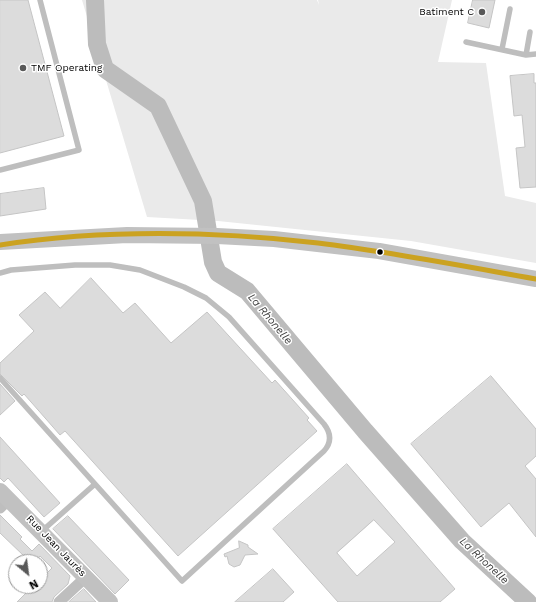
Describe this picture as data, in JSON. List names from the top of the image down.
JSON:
{
  "streets": {
    "street": ["Rue Jean Jaurès"]
  },
  "water": ["La Rhonelle"],
  "places": ["Batiment C", "TMF Operating"],
  "north": "bottom right"
}
